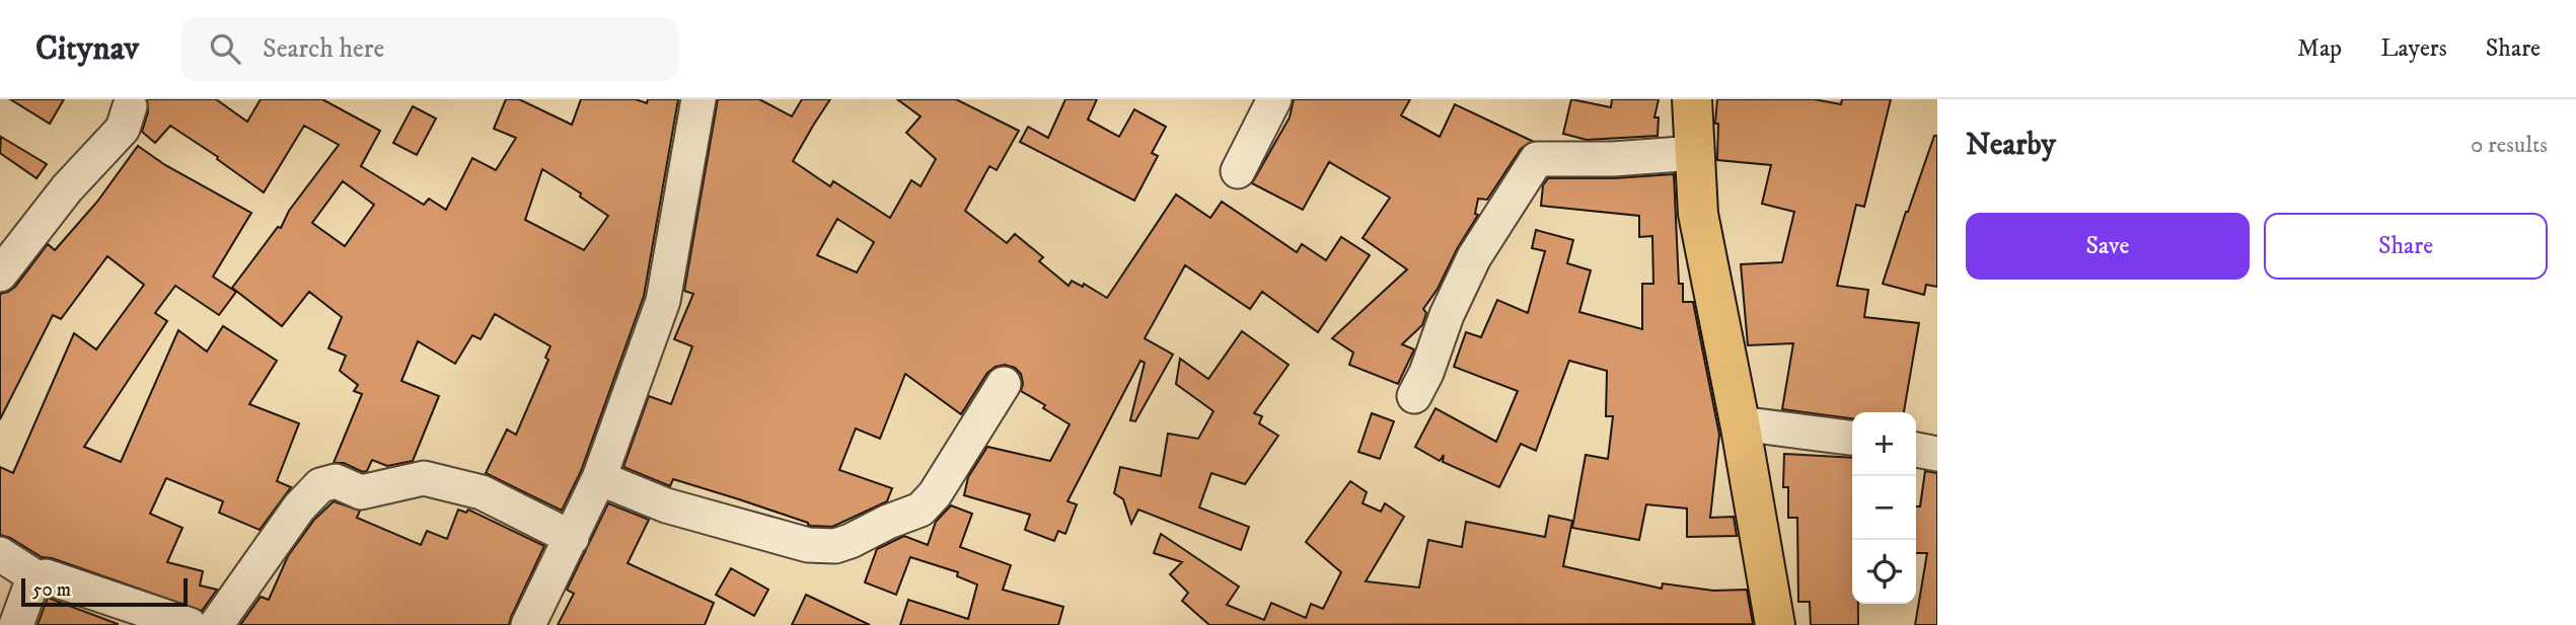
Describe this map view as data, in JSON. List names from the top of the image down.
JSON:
{
  "scale_bar": "50 m",
  "page": {
    "header": "Citynav",
    "search": "Search here",
    "nav": ["Map", "Layers", "Share"],
    "heading": ["Nearby", "0 results"],
    "buttons": ["Save", "Share"],
    "map_buttons": ["+", "−"],
    "scale": "50 m"
  }
}
